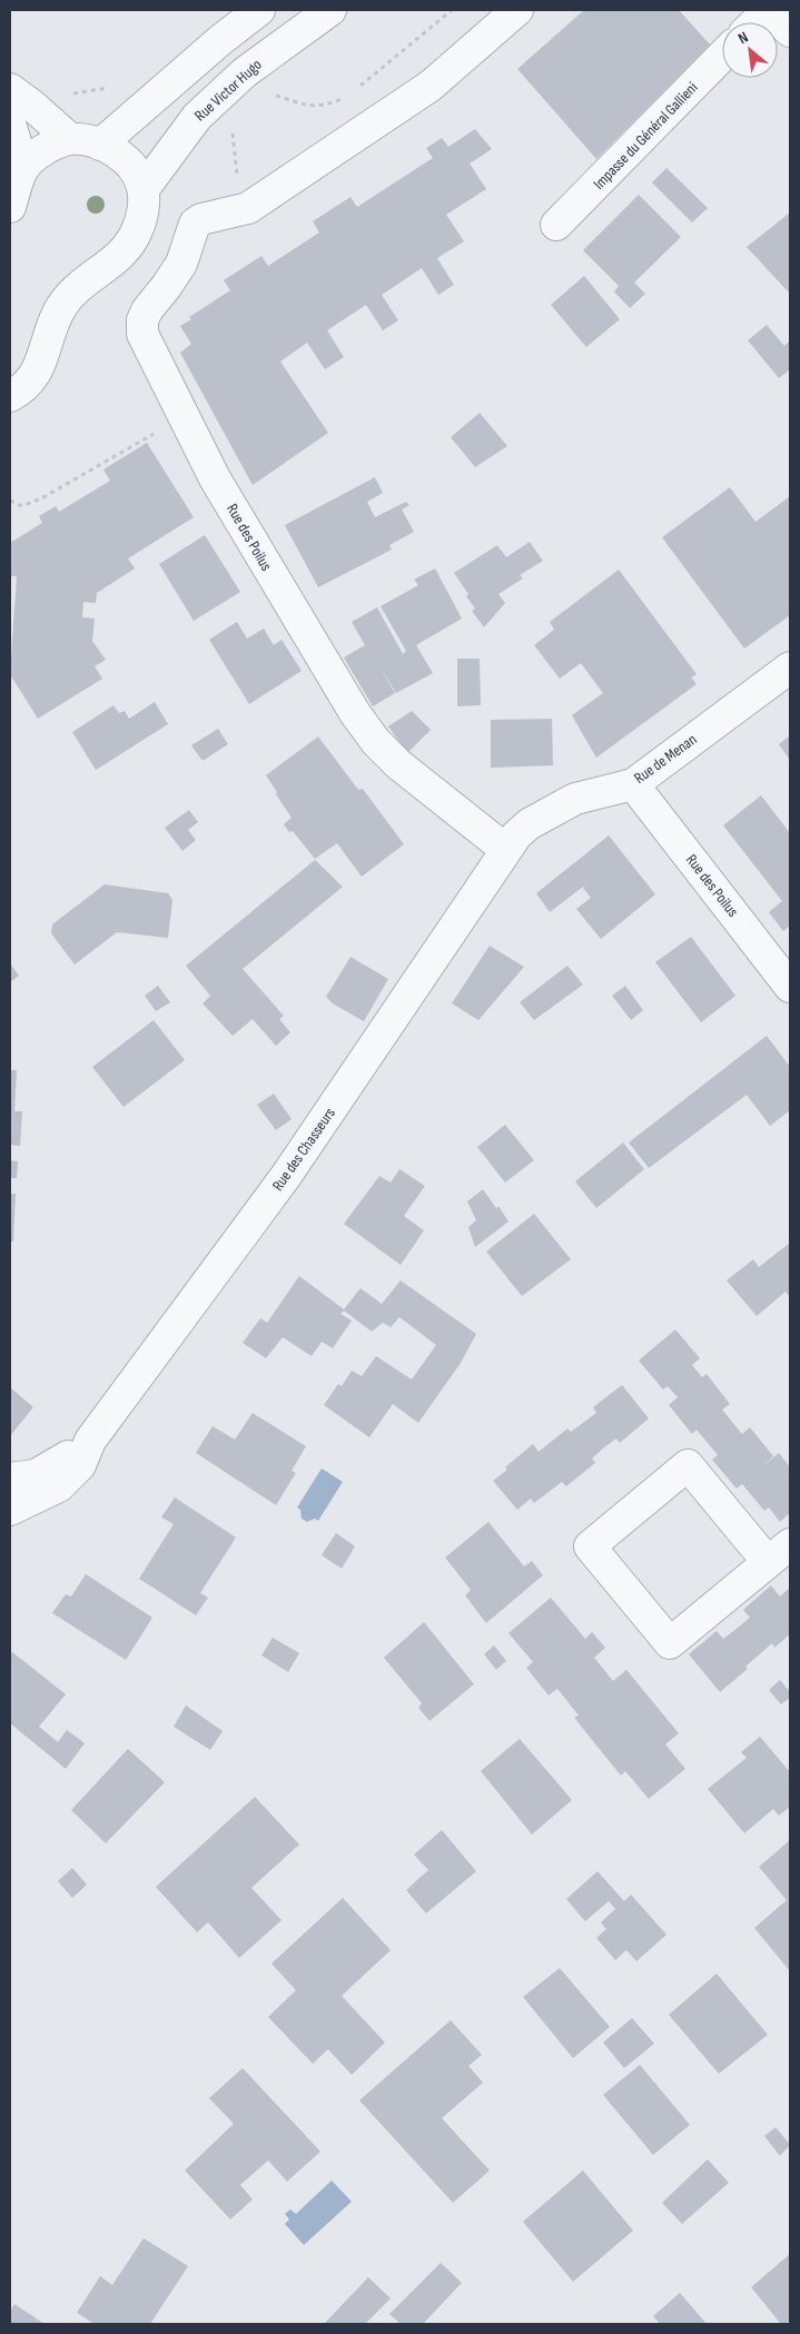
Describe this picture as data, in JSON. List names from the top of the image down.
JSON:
{
  "streets": {
    "street": [
      "Rue Victor Hugo",
      "Impasse du Général Gallieni",
      "Rue des Poilus",
      "Rue de Menan",
      "Rue des Chasseurs"
    ]
  },
  "crossings": [
    ["Rue des Poilus", "Rue de Menan"],
    ["Rue des Poilus", "Rue des Chasseurs"],
    ["Rue de Menan", "Rue des Chasseurs"]
  ],
  "north": "top left"
}
